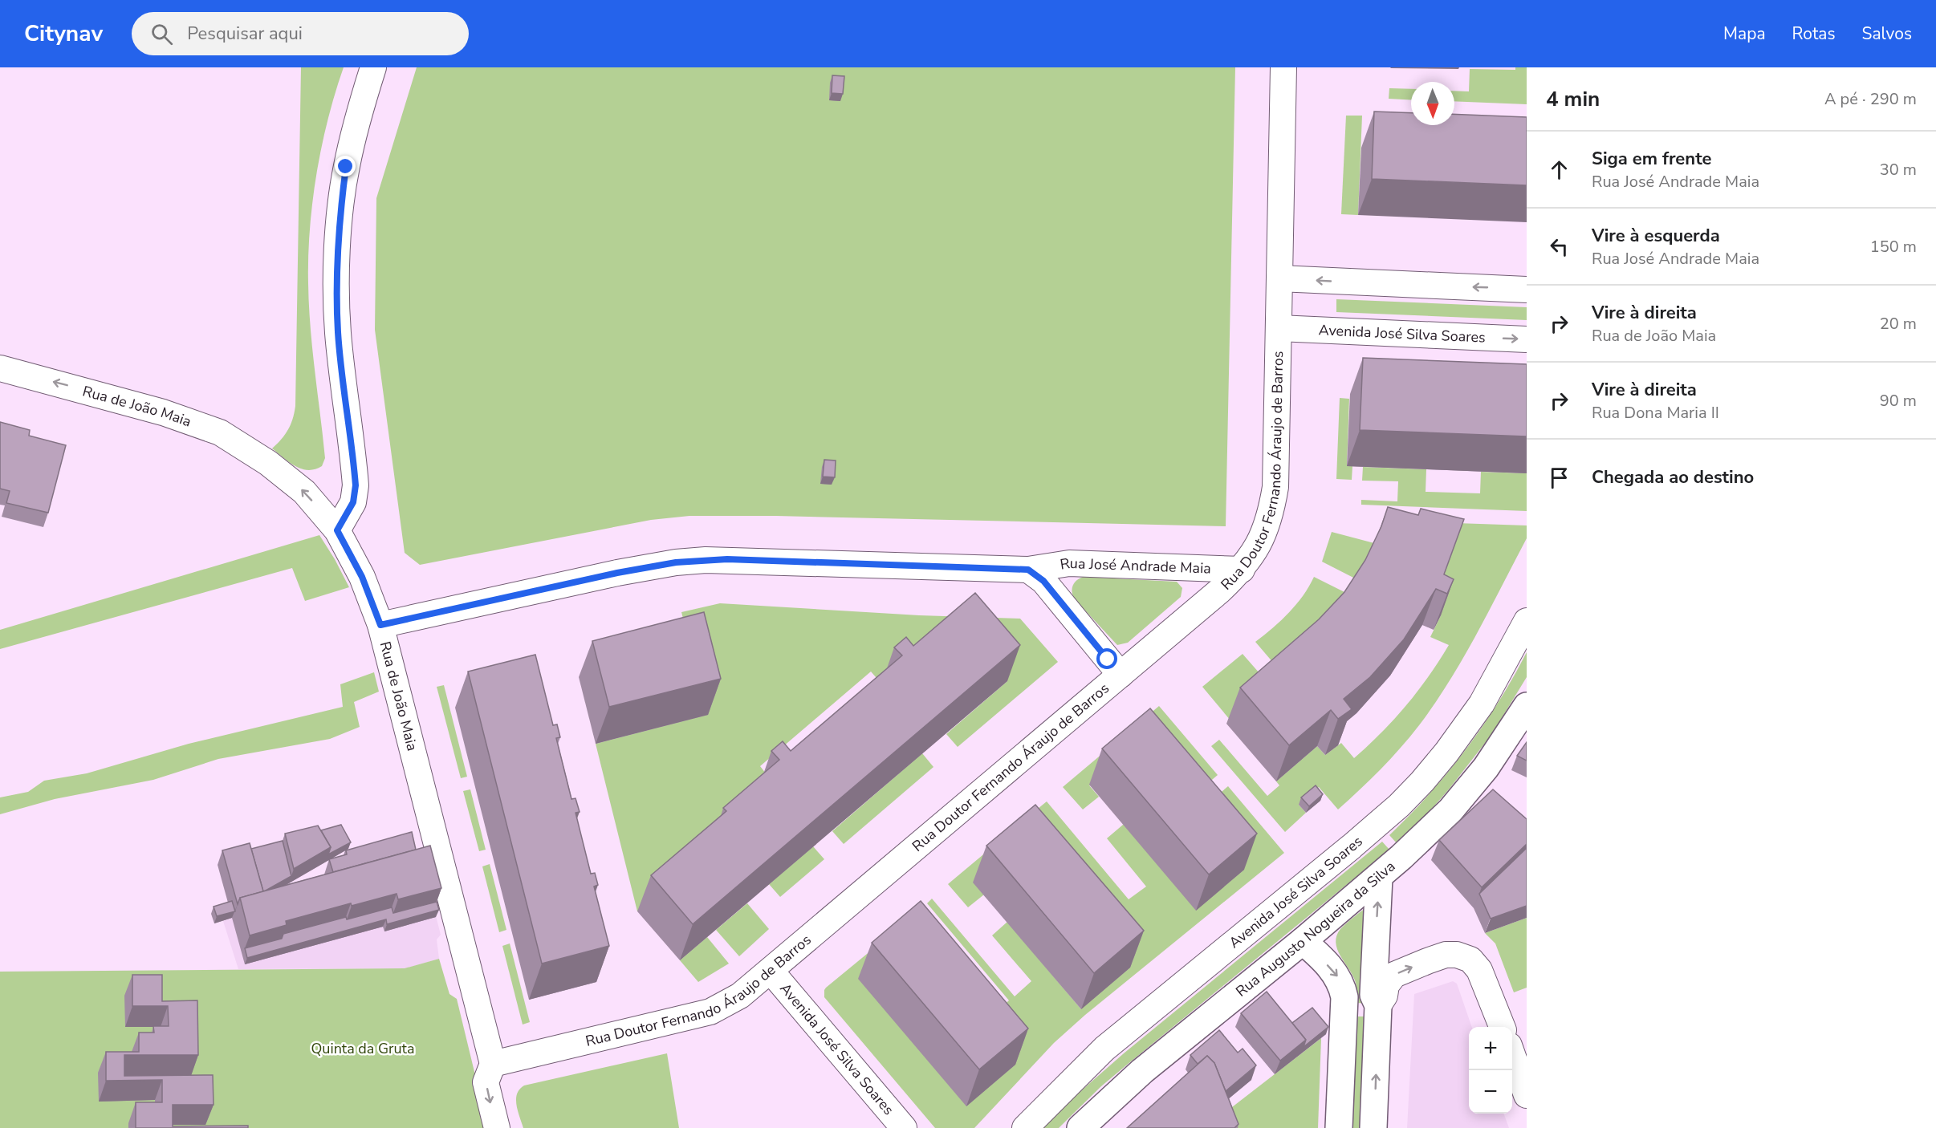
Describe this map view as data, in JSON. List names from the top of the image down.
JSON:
{
  "streets": {
    "main road": ["Rua Augusto Nogueira da Silva"],
    "street": [
      "Avenida José Silva Soares",
      "Rua de João Maia",
      "Rua Doutor Fernando Áraujo de Barros",
      "Rua José Andrade Maia"
    ]
  },
  "crossings": [
    ["Avenida José Silva Soares", "Rua Doutor Fernando Áraujo de Barros"],
    ["Rua de João Maia", "Rua Doutor Fernando Áraujo de Barros"],
    ["Rua de João Maia", "Rua José Andrade Maia"],
    ["Rua Doutor Fernando Áraujo de Barros", "Rua José Andrade Maia"]
  ],
  "parks": ["Quinta da Gruta"],
  "north": "bottom",
  "page": {
    "header": "Citynav",
    "search": "Pesquisar aqui",
    "nav": ["Mapa", "Rotas", "Salvos"],
    "heading": ["4 min", "A pé · 290 m"],
    "list": [
      ["Siga em frente", "Rua José Andrade Maia", "30 m"],
      ["Vire à esquerda", "Rua José Andrade Maia", "150 m"],
      ["Vire à direita", "Rua de João Maia", "20 m"],
      ["Vire à direita", "Rua Dona Maria II", "90 m"],
      "Chegada ao destino"
    ],
    "map_buttons": ["+", "−"]
  }
}
